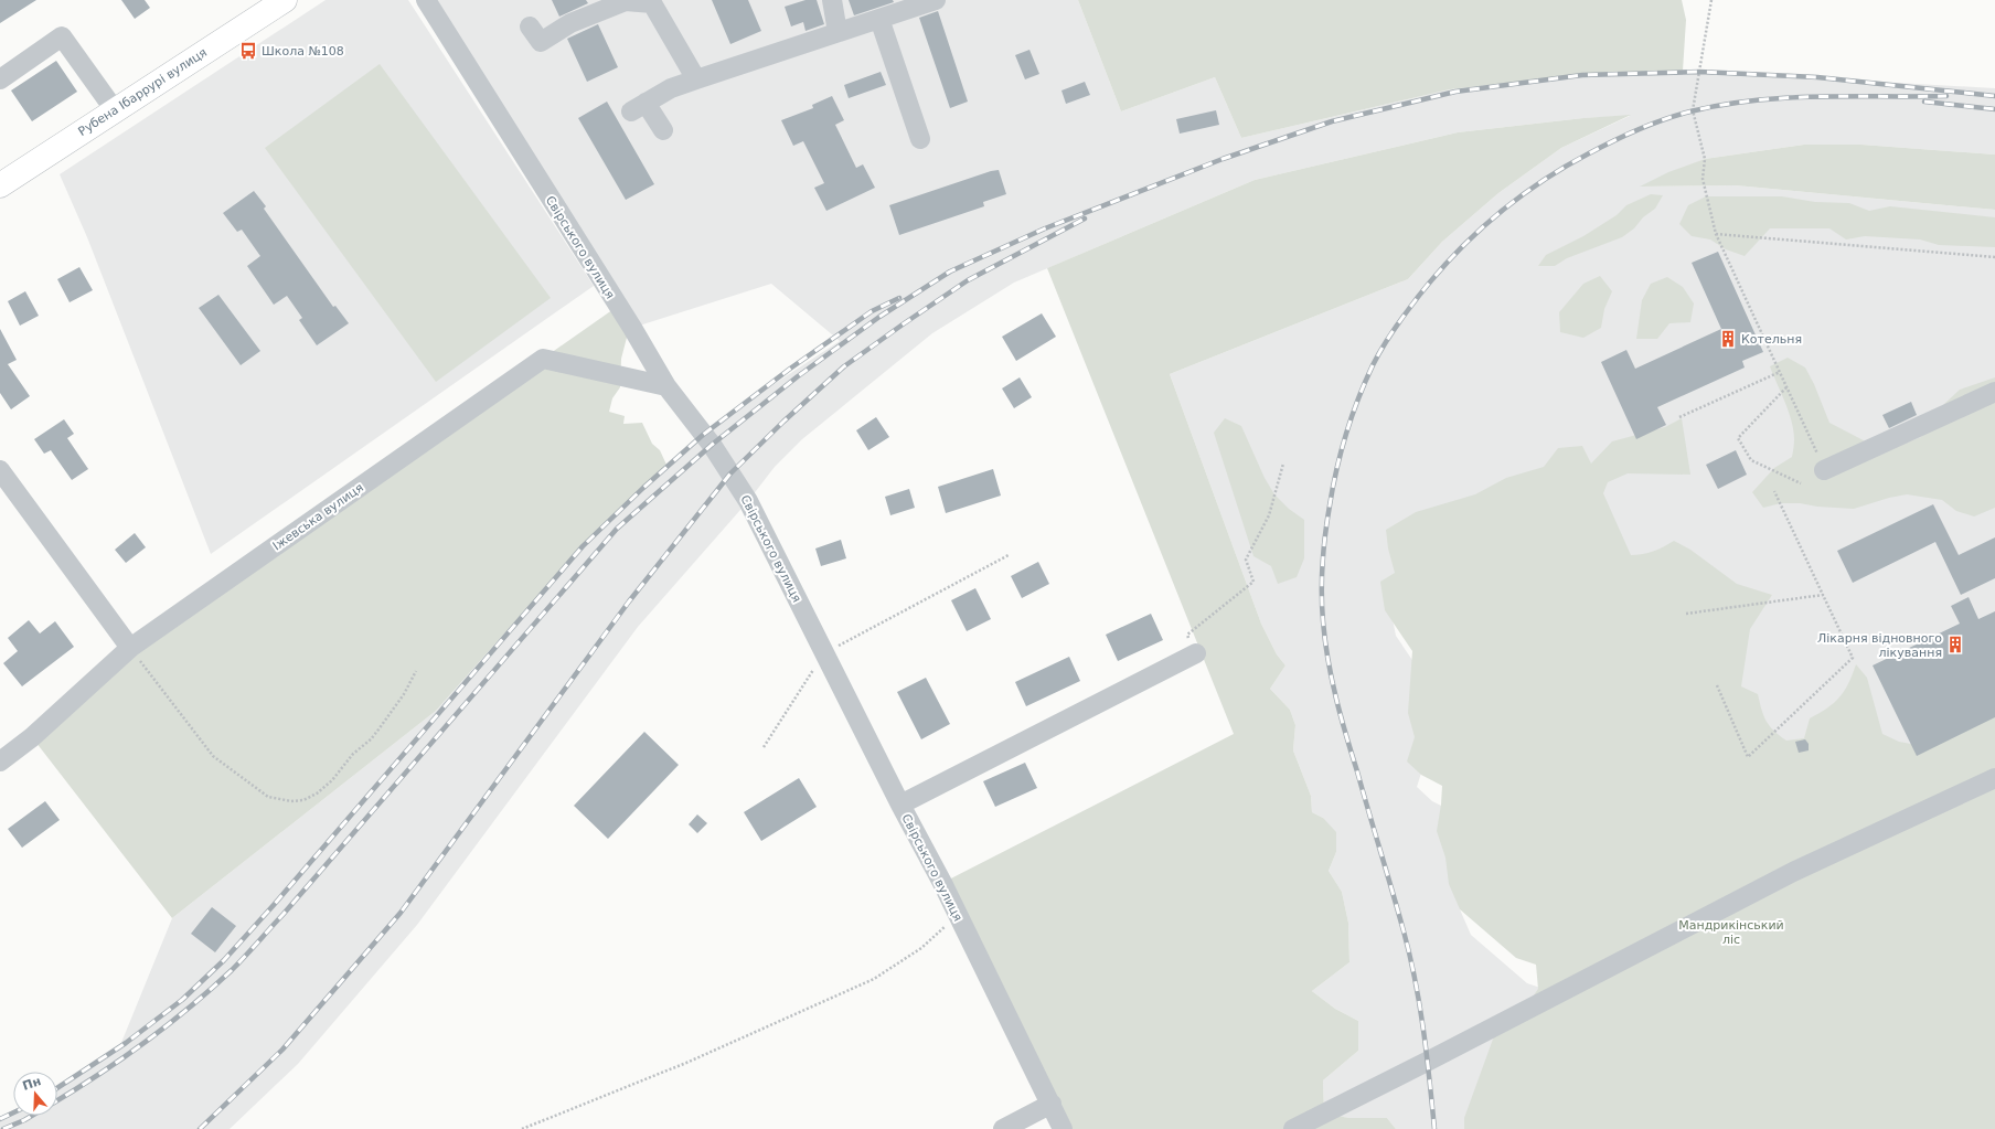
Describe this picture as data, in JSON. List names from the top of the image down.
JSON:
{
  "streets": {
    "main road": ["Рубена Ібаррурі вулиця"],
    "street": ["Свірського вулиця", "Іжевська вулиця"]
  },
  "crossings": [
    ["Свірського вулиця", "Іжевська вулиця"]
  ],
  "parks": ["Мандрикінський ліс"],
  "places": {
    "bus stop": ["Школа №108"],
    "building": ["Котельня", "Лікарня відновного лікування"]
  },
  "north": "top"
}
